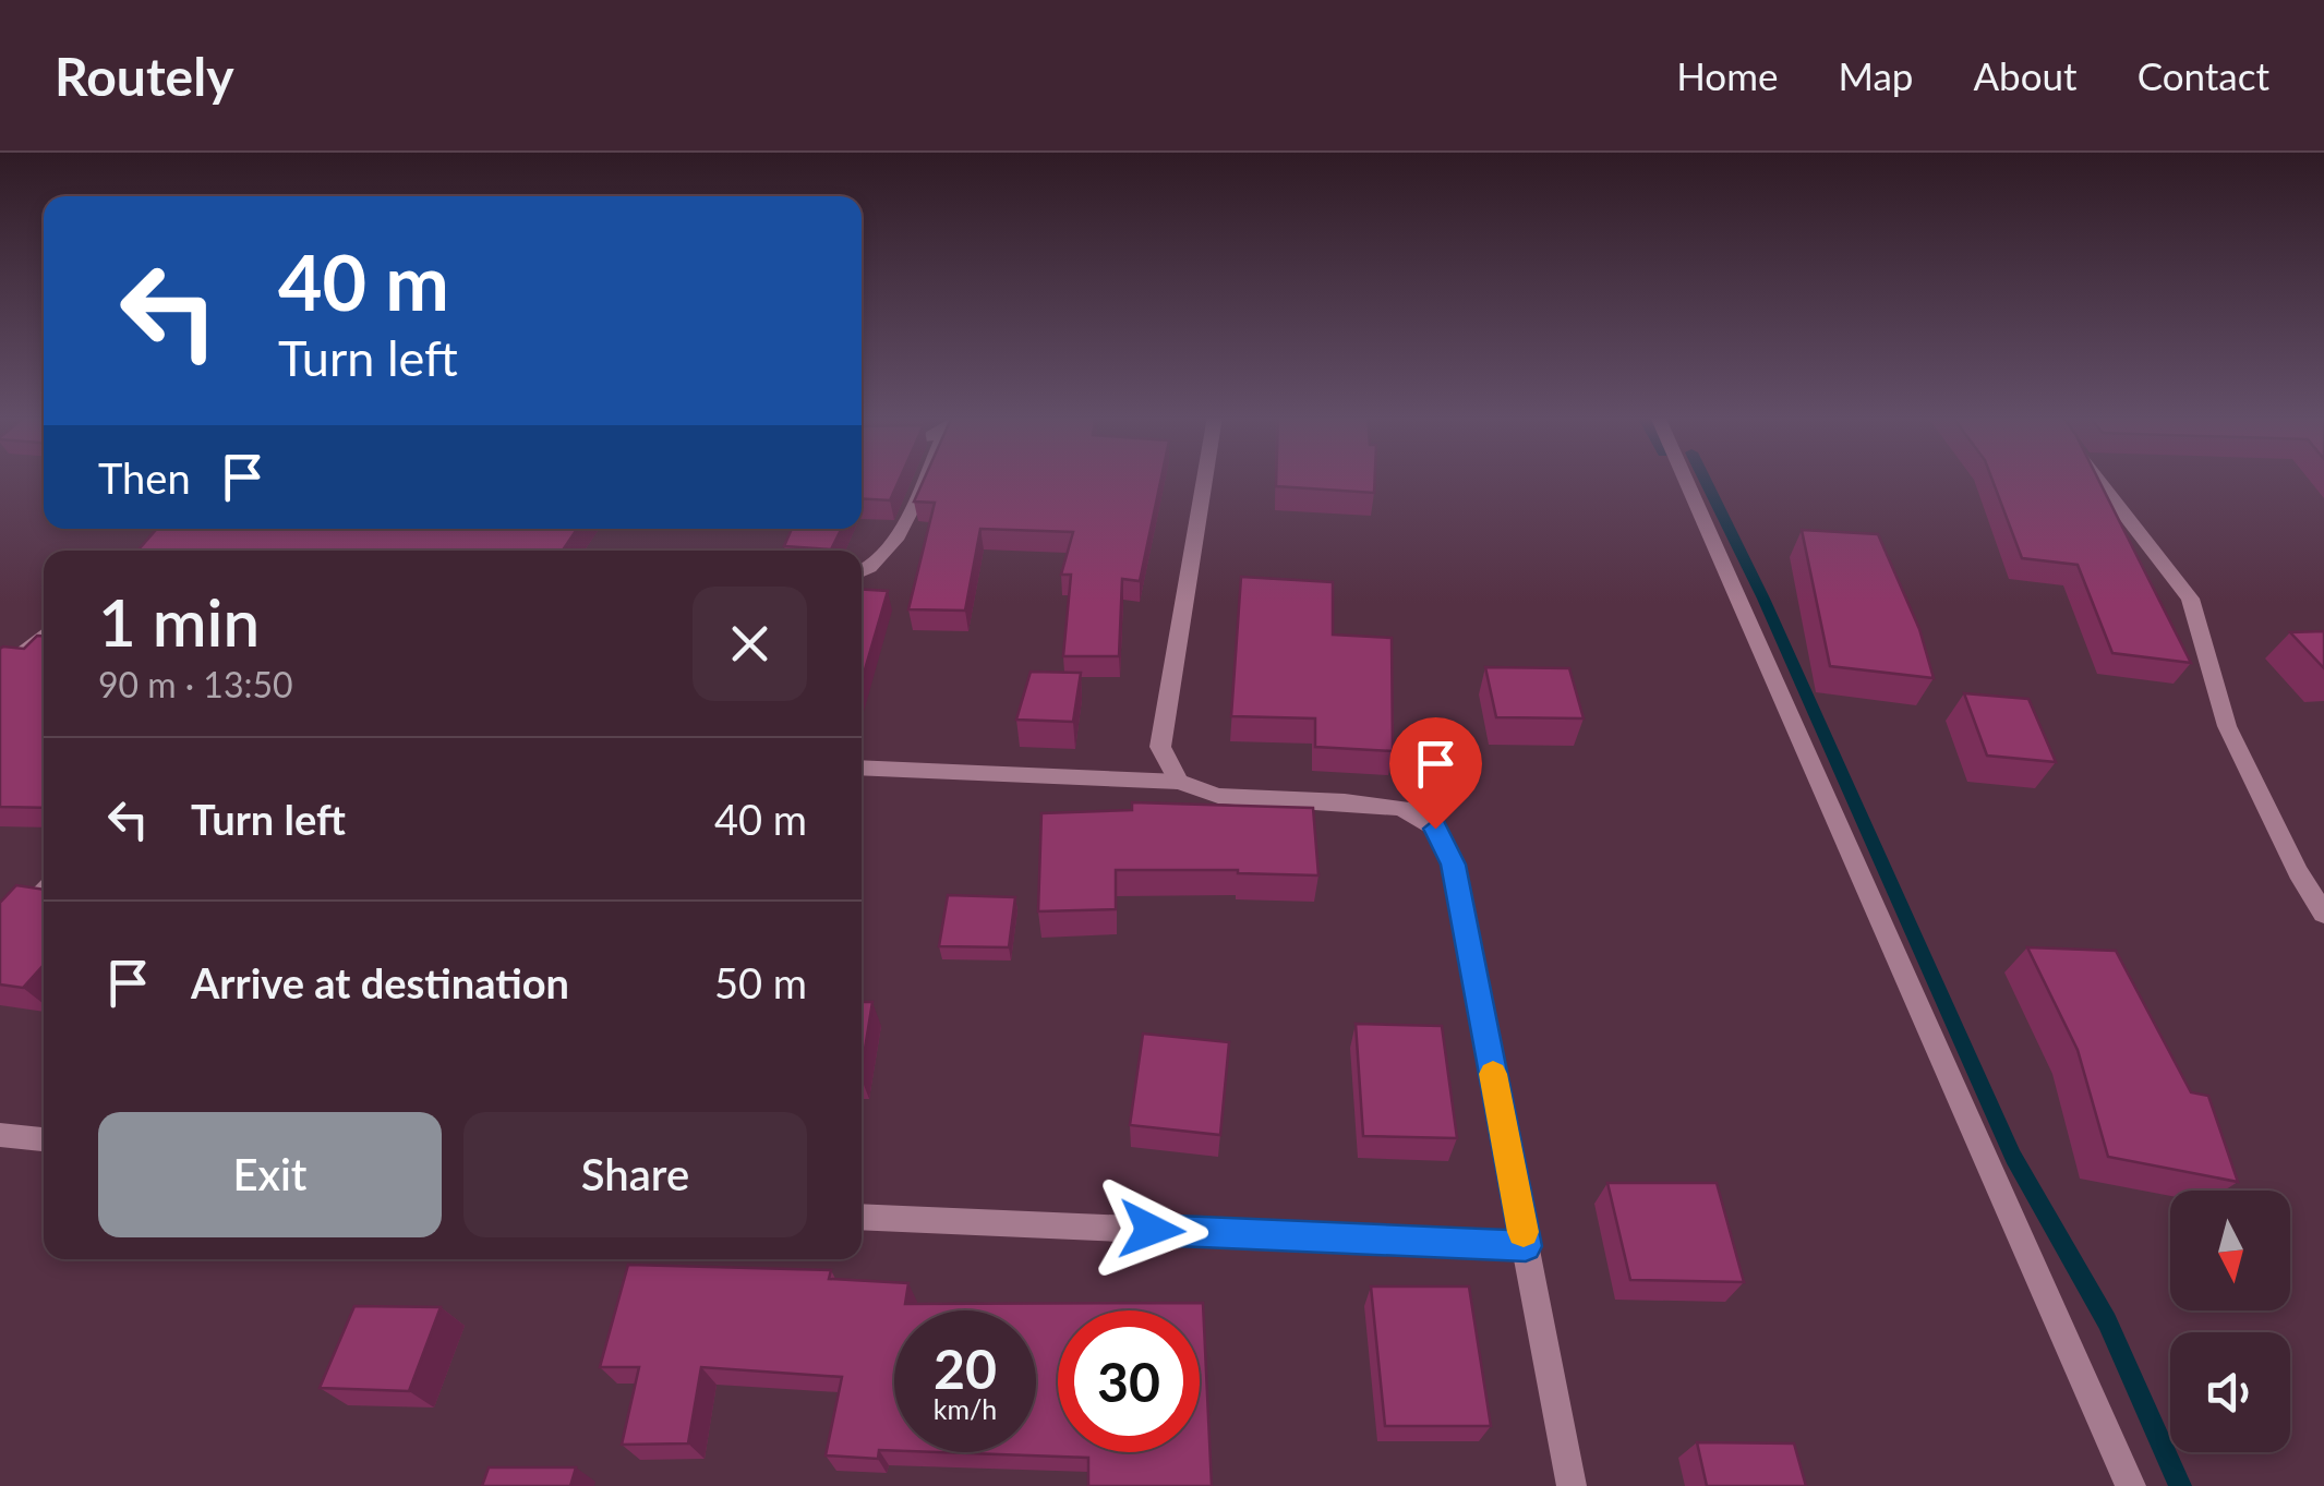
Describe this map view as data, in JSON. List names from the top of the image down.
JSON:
{
  "north": "bottom",
  "page": {
    "header": "Routely",
    "nav": [
      "Home",
      "Map",
      "About",
      "Contact"
    ],
    "turn": ["40 m", "Turn left"],
    "then": "Then",
    "heading": ["1 min", "90 m · 13:50"],
    "list": [
      {
        "name": "Turn left",
        "value": "40 m"
      },
      {
        "name": "Arrive at destination",
        "value": "50 m"
      }
    ],
    "buttons": ["Exit", "Share"],
    "speed": "20 km/h",
    "limit": "30"
  }
}
